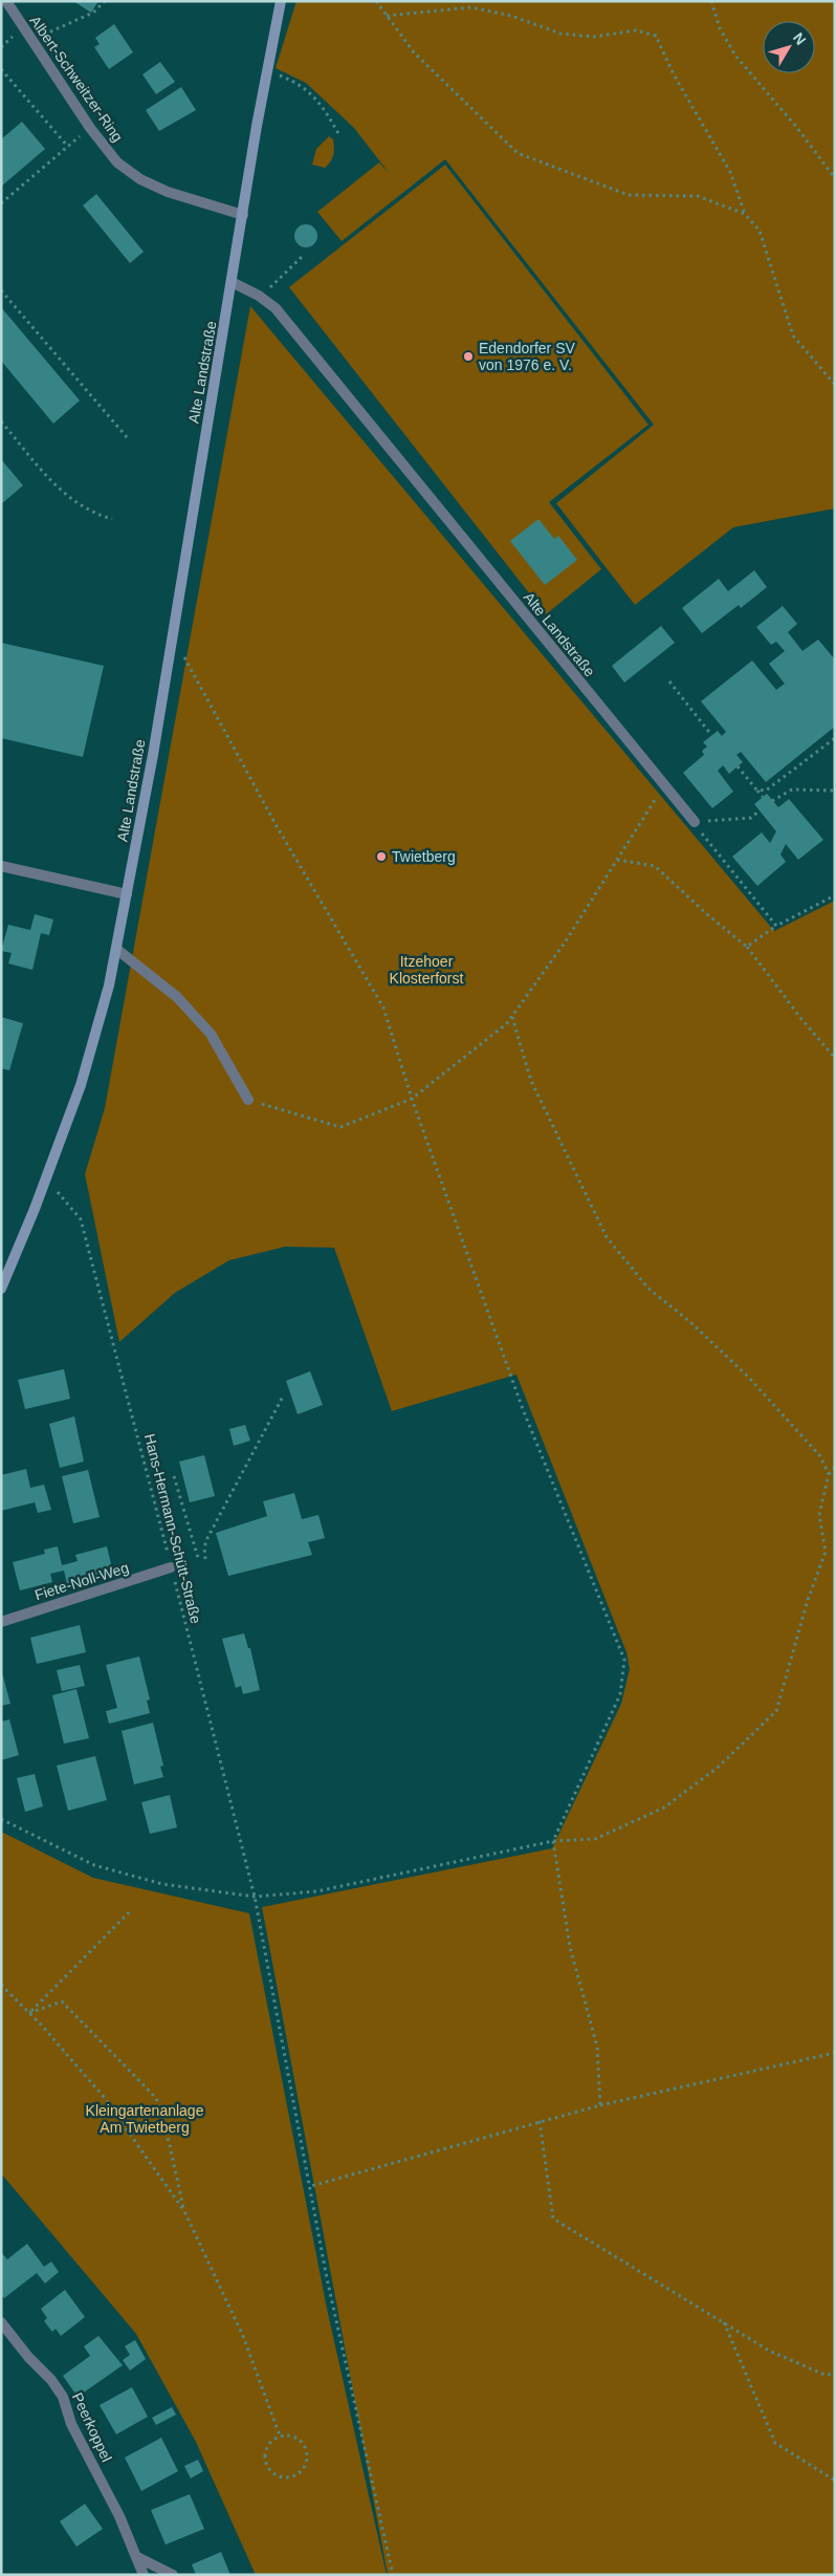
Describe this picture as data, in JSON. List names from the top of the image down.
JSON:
{
  "streets": {
    "street": [
      "Albert-Schweitzer-Ring",
      "Alte Landstraße",
      "Fiete-Noll-Weg",
      "Peerkoppel"
    ],
    "path": ["Hans-Hermann-Schütt-Straße"]
  },
  "crossings": [
    ["Albert-Schweitzer-Ring", "Alte Landstraße"],
    ["Alte Landstraße", "Hans-Hermann-Schütt-Straße"],
    ["Hans-Hermann-Schütt-Straße", "Fiete-Noll-Weg"]
  ],
  "parks": ["Itzehoer Klosterforst", "Kleingartenanlage Am Twietberg"],
  "places": ["Edendorfer SV von 1976 e. V.", "Twietberg"],
  "north": "top right"
}
